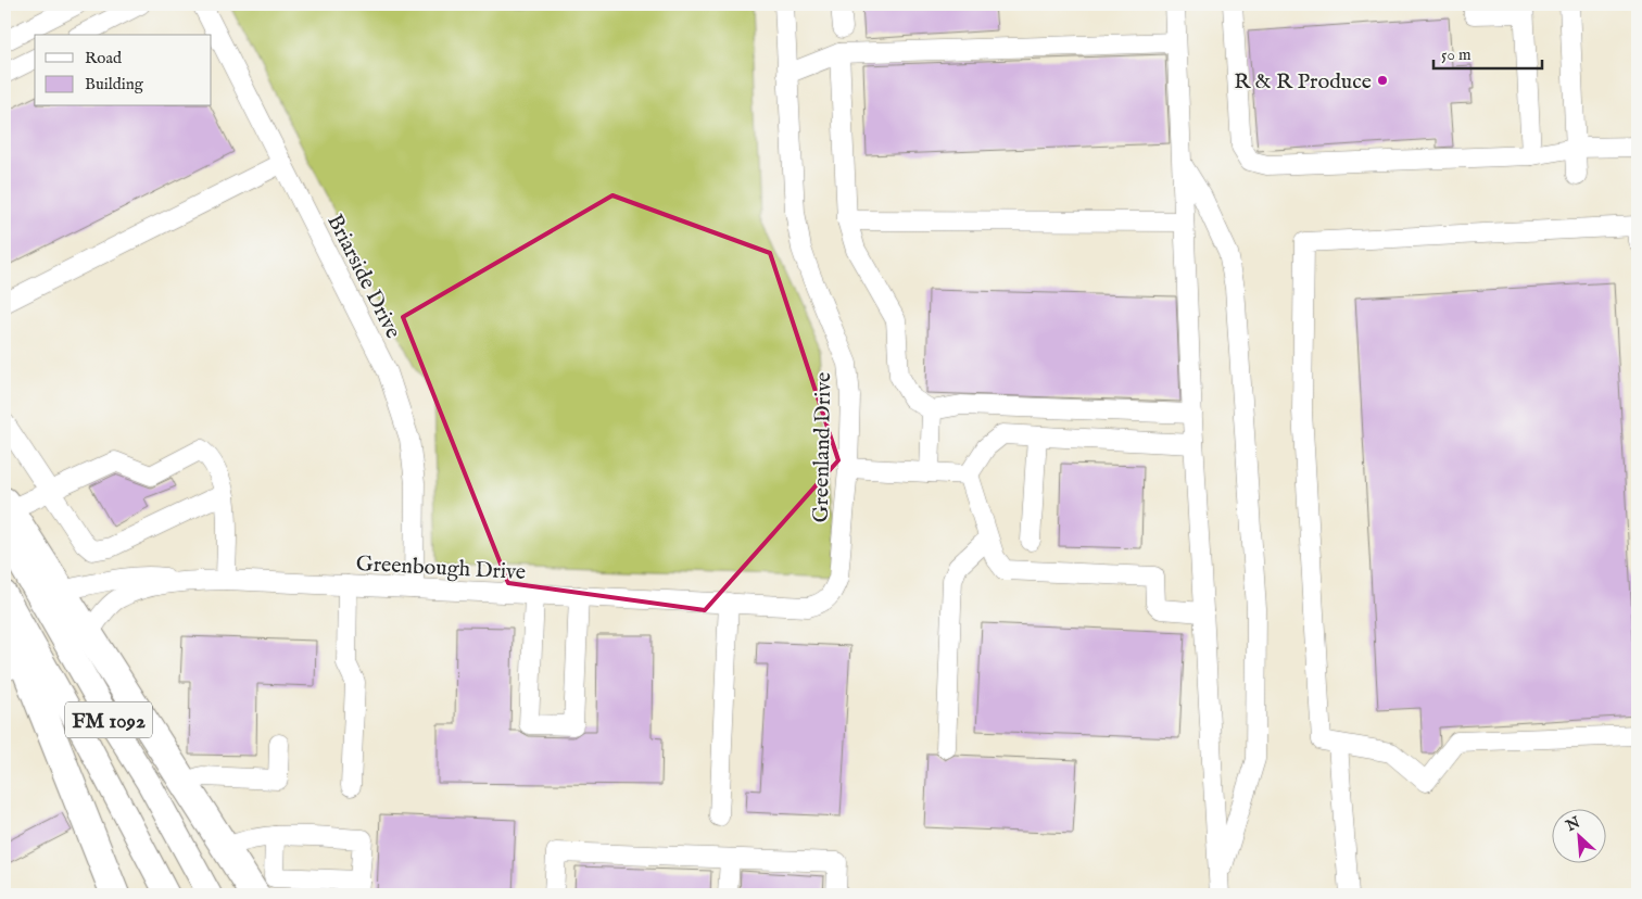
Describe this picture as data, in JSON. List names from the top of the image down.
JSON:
{
  "streets": {
    "main road": ["FM 1092"],
    "street": ["Briarside Drive", "Greenland Drive", "Greenbough Drive"]
  },
  "crossings": [
    ["Briarside Drive", "Greenbough Drive"],
    ["Greenland Drive", "Greenbough Drive"]
  ],
  "places": ["R & R Produce"],
  "legend": ["Road", "Building"],
  "scale_bar": "50 m",
  "north": "top left"
}
